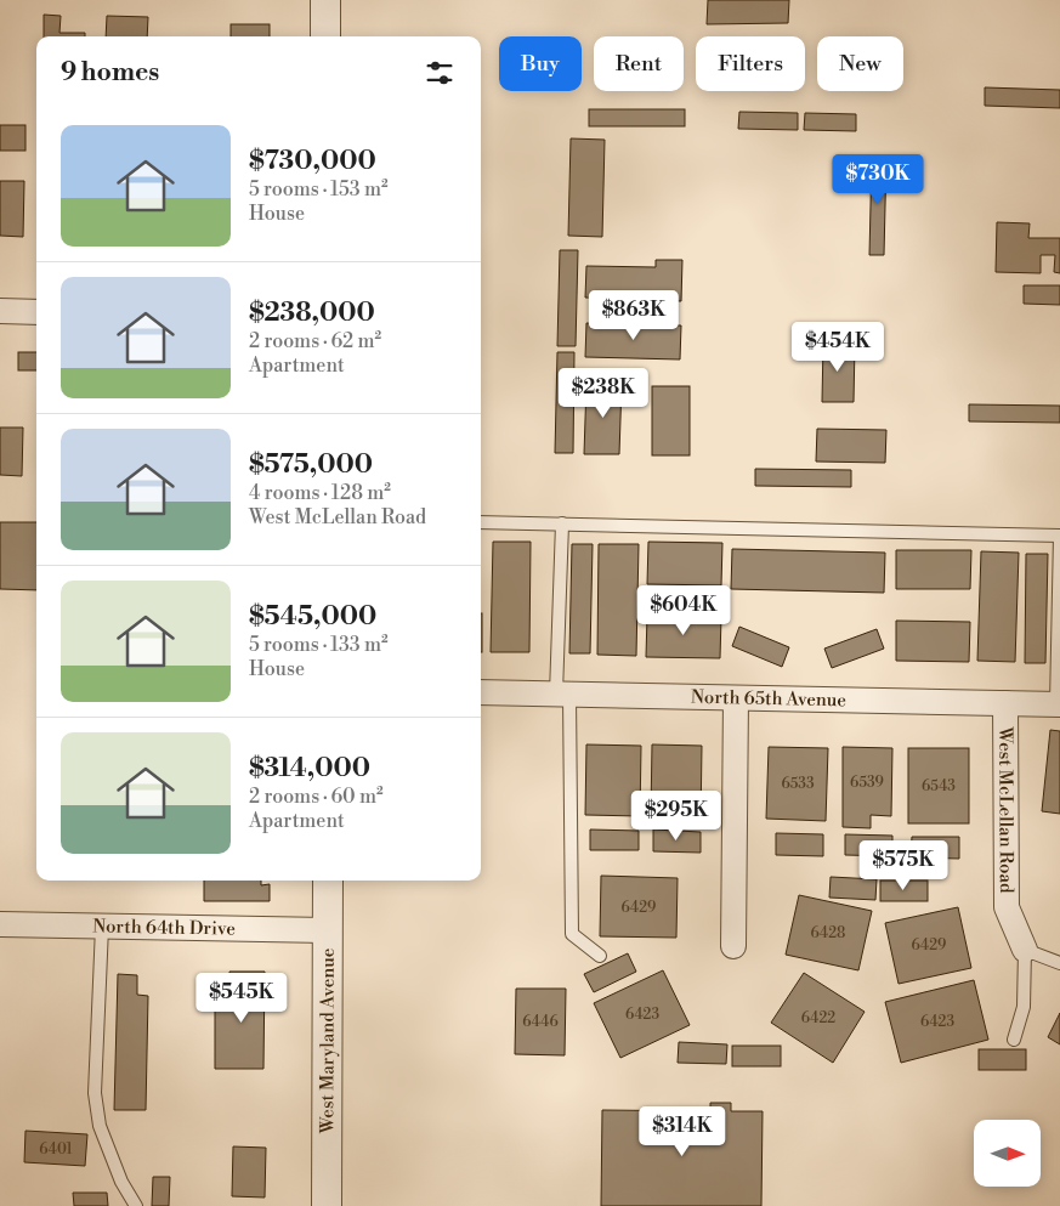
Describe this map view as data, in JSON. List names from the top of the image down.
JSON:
{
  "streets": {
    "street": [
      "North 65th Avenue",
      "West McLellan Road",
      "North 64th Drive",
      "West Maryland Avenue"
    ]
  },
  "crossings": [
    ["North 65th Avenue", "West McLellan Road"],
    ["North 64th Drive", "West Maryland Avenue"]
  ],
  "house_numbers": [
    "6539",
    "6533",
    "6543",
    "6429",
    "6428",
    "6429",
    "6423",
    "6422",
    "6446",
    "6423",
    "6401"
  ],
  "north": "right",
  "page": {
    "chip": [
      "Buy",
      "Rent",
      "Filters",
      "New"
    ],
    "heading": "9 homes",
    "list": [
      {
        "name": "$730,000",
        "note": "5 rooms · 153 m² · House"
      },
      {
        "name": "$238,000",
        "note": "2 rooms · 62 m² · Apartment"
      },
      {
        "name": "$575,000",
        "note": "4 rooms · 128 m² · West McLellan Road"
      },
      {
        "name": "$545,000",
        "note": "5 rooms · 133 m² · House"
      },
      {
        "name": "$314,000",
        "note": "2 rooms · 60 m² · Apartment"
      }
    ],
    "price": [
      "$730K",
      "$863K",
      "$454K",
      "$238K",
      "$604K",
      "$295K",
      "$575K",
      "$545K",
      "$314K"
    ]
  }
}
